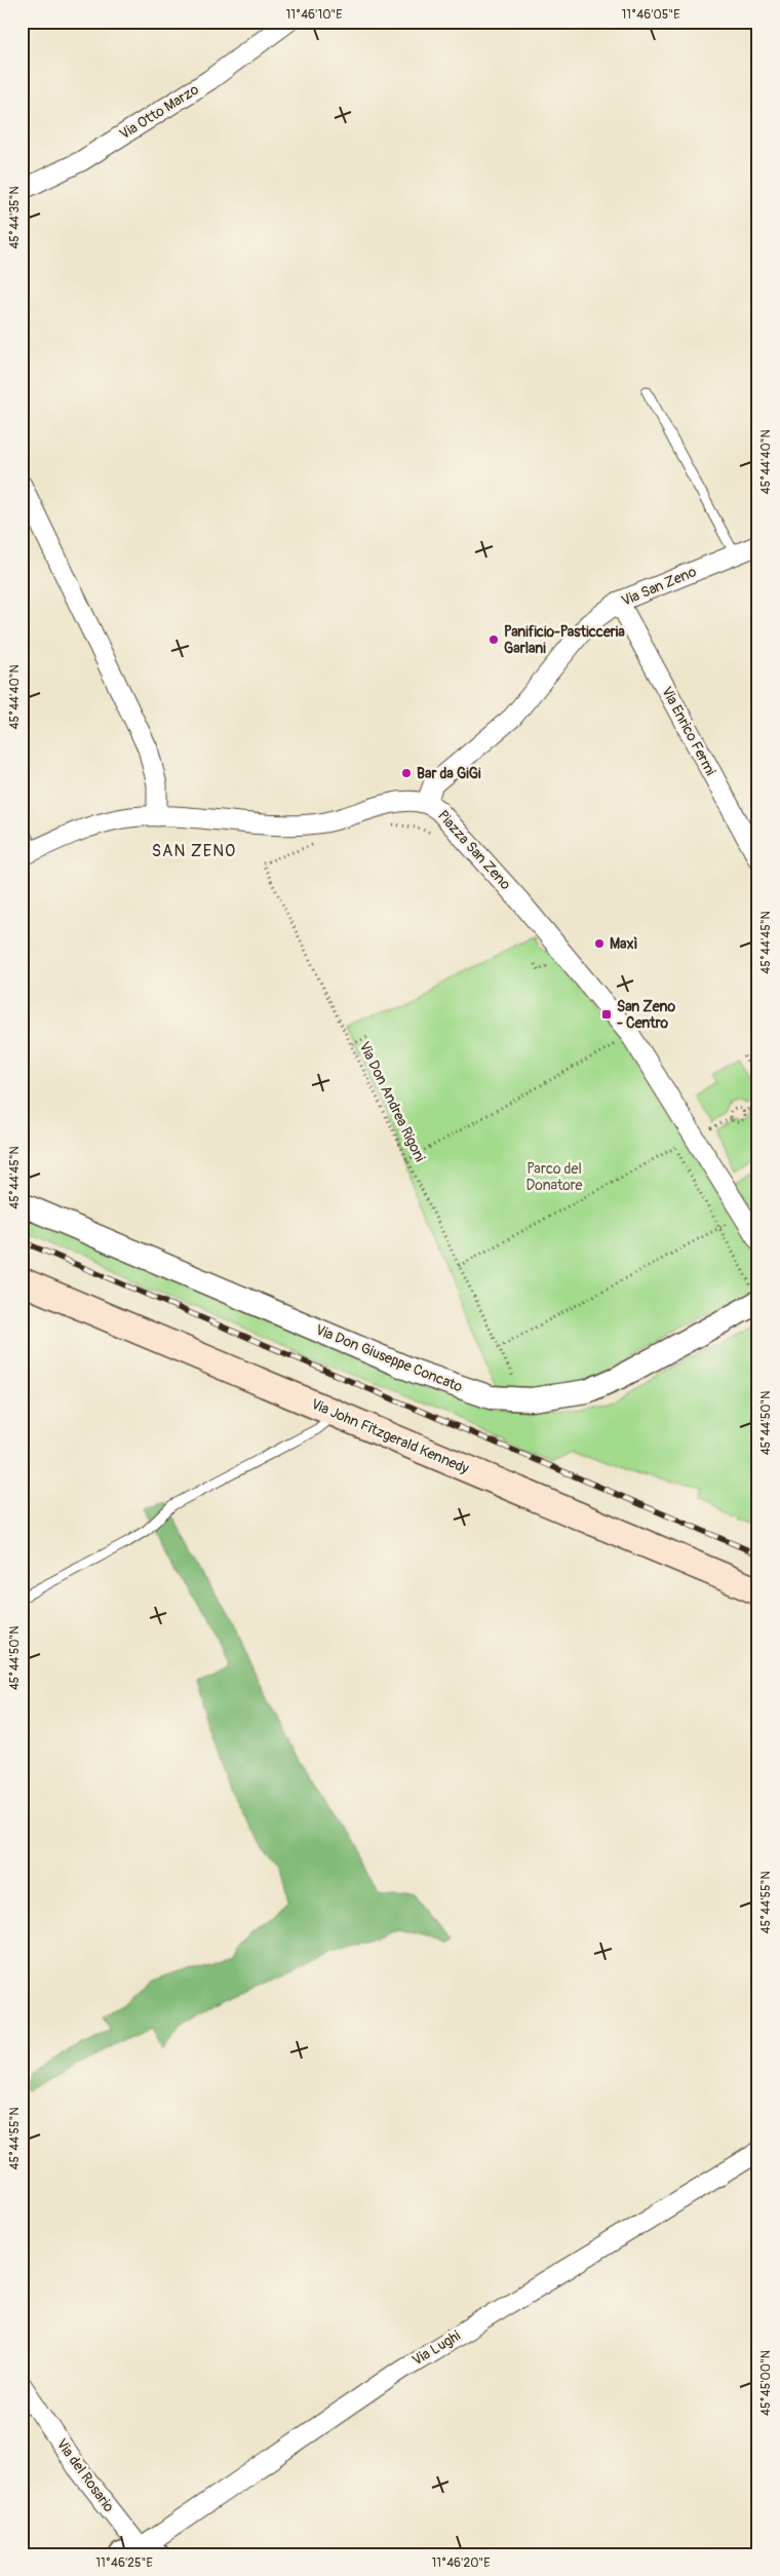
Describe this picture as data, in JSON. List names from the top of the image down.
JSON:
{
  "streets": {
    "main road": ["Via John Fitzgerald Kennedy"],
    "street": [
      "Via Otto Marzo",
      "Via San Zeno",
      "Via Enrico Fermi",
      "Piazza San Zeno",
      "Via Don Giuseppe Concato",
      "Via Lughi",
      "Via del Rosario"
    ],
    "path": ["Via Don Andrea Rigoni"]
  },
  "crossings": [
    ["Via San Zeno", "Via Enrico Fermi"],
    ["Via San Zeno", "Piazza San Zeno"],
    ["Via Lughi", "Via del Rosario"]
  ],
  "districts": ["SAN ZENO"],
  "parks": ["Parco del Donatore"],
  "places": {
    "other": ["Panificio-Pasticceria Garlani", "Bar da GiGi", "Maxì"],
    "transit": ["San Zeno - Centro"]
  },
  "coordinates": [
    "11°46'10\"E",
    "11°46'05\"E",
    "45°44'35\"N",
    "45°44'40\"N",
    "45°44'45\"N",
    "45°44'50\"N",
    "45°44'55\"N",
    "45°45'00\"N",
    "11°46'25\"E",
    "11°46'20\"E"
  ]
}
